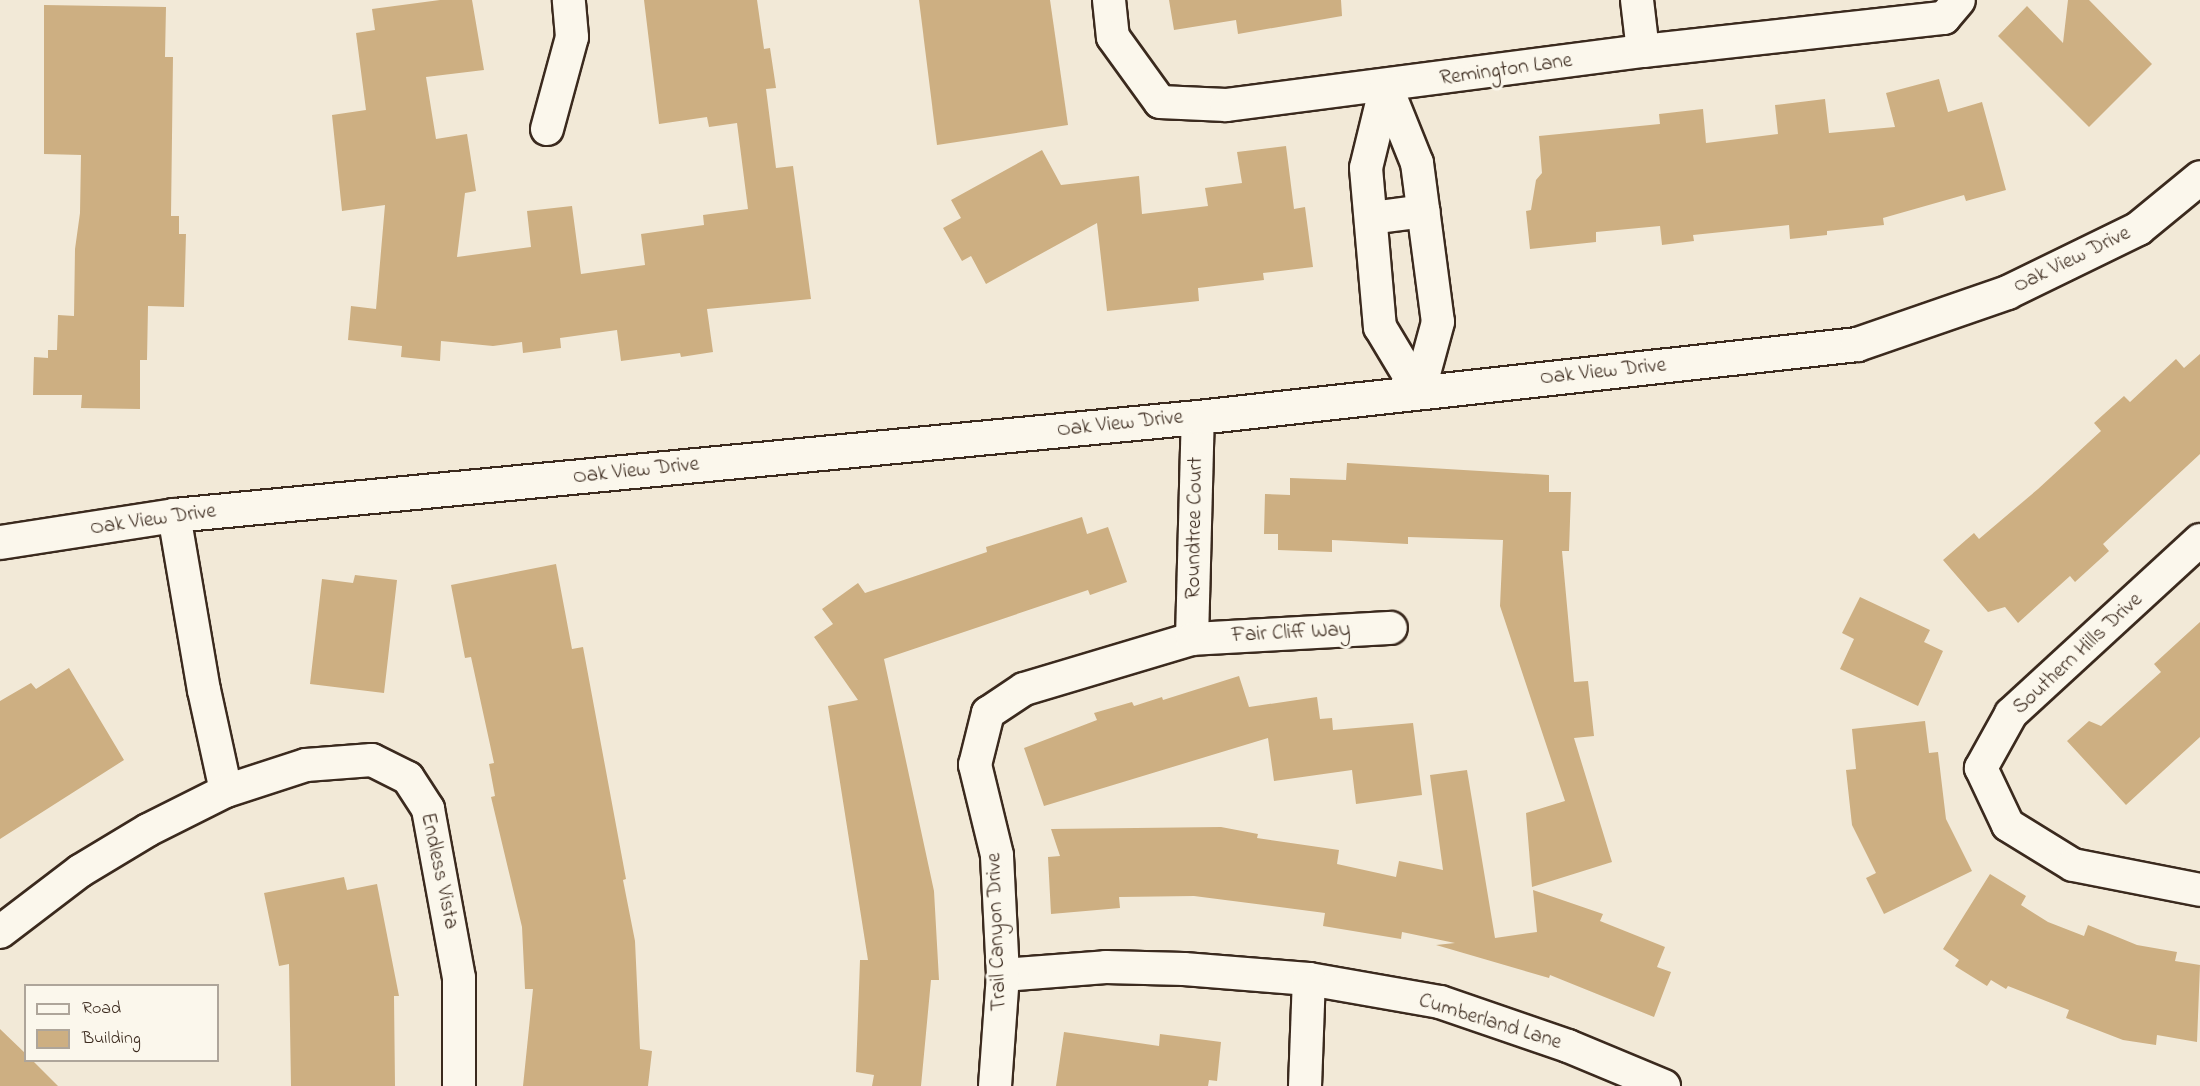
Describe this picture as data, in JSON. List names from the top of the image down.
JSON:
{
  "streets": {
    "street": [
      "Remington Lane",
      "Oak View Drive",
      "Roundtree Court",
      "Fair Cliff Way",
      "Southern Hills Drive",
      "Endless Vista",
      "Trail Canyon Drive",
      "Cumberland Lane"
    ]
  },
  "crossings": [
    ["Oak View Drive", "Roundtree Court"],
    ["Roundtree Court", "Fair Cliff Way"],
    ["Roundtree Court", "Trail Canyon Drive"],
    ["Fair Cliff Way", "Trail Canyon Drive"],
    ["Trail Canyon Drive", "Cumberland Lane"]
  ],
  "legend": ["Road", "Building"]
}
